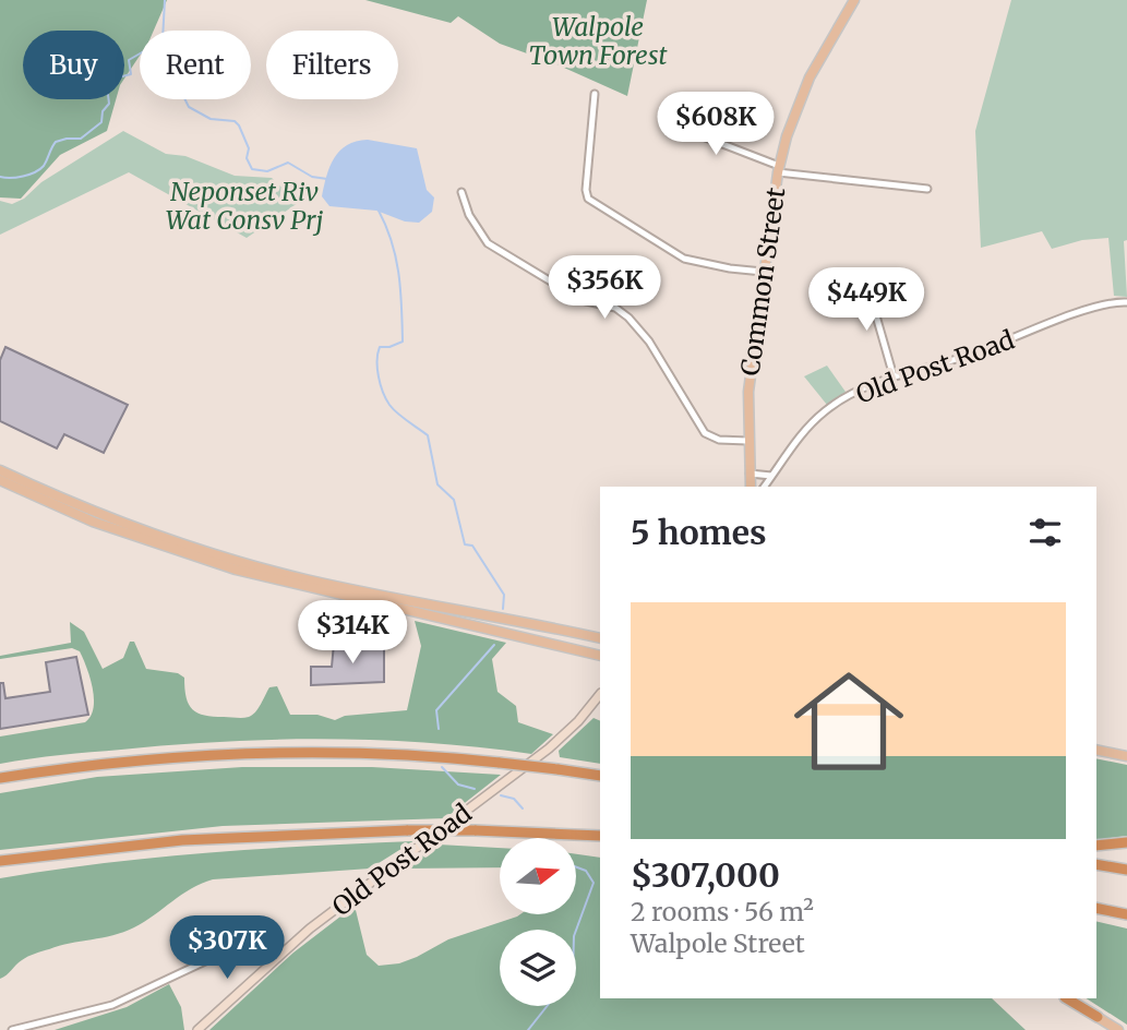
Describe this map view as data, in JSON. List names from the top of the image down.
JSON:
{
  "streets": {
    "main road": ["Common Street", "Old Post Road"]
  },
  "parks": ["Walpole Town Forest", "Neponset Riv Wat Consv Prj"],
  "north": "right",
  "page": {
    "chip": ["Buy", "Rent", "Filters"],
    "price": [
      "$608K",
      "$356K",
      "$449K",
      "$314K",
      "$307K"
    ],
    "heading": "5 homes",
    "list": [
      {
        "name": "$307,000",
        "note": "2 rooms · 56 m² · Walpole Street"
      }
    ]
  }
}
